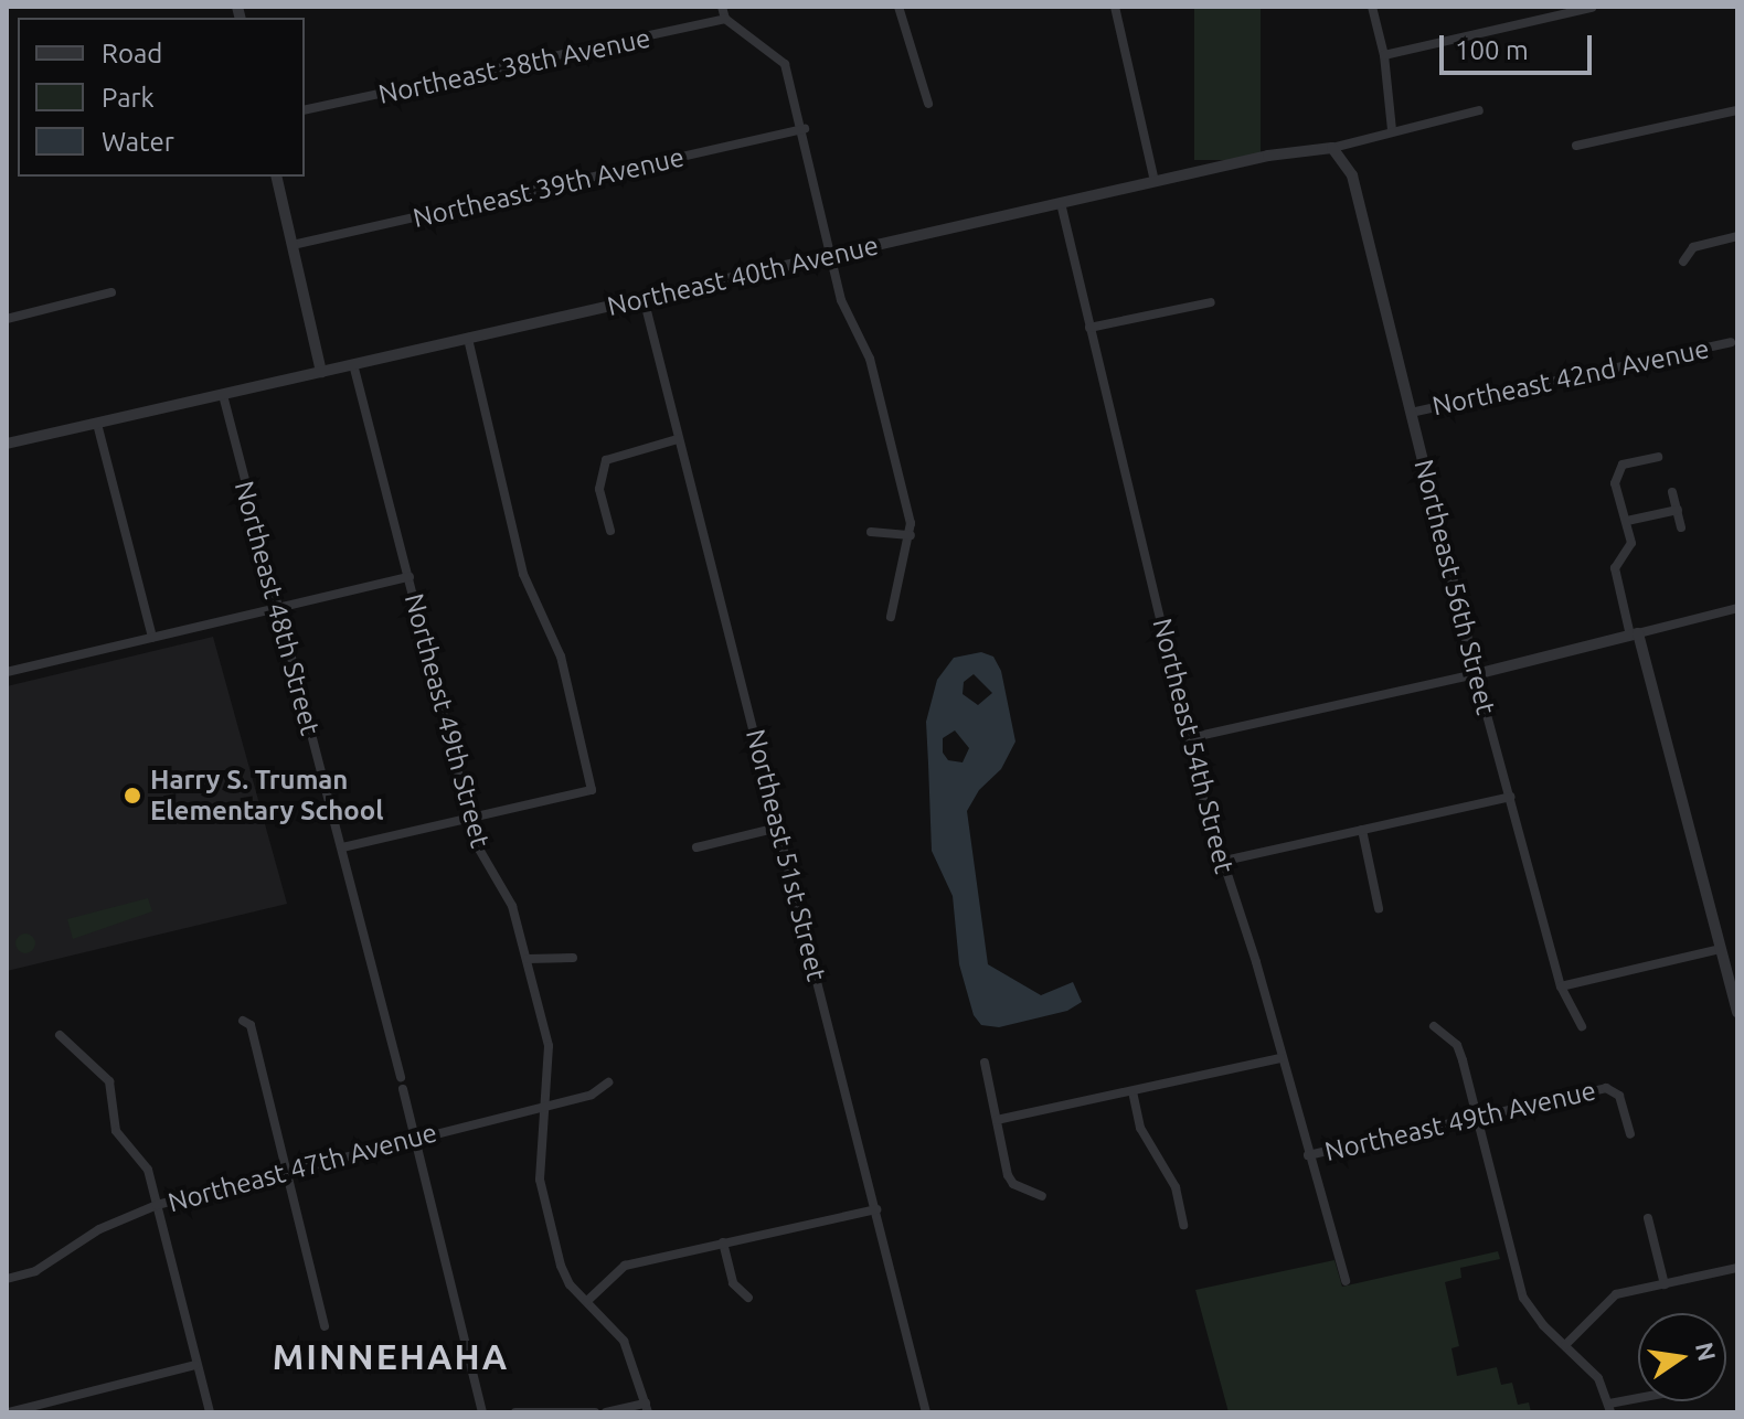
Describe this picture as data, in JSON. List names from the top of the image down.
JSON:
{
  "streets": {
    "street": [
      "Northeast 38th Avenue",
      "Northeast 39th Avenue",
      "Northeast 40th Avenue",
      "Northeast 42nd Avenue",
      "Northeast 56th Street",
      "Northeast 48th Street",
      "Northeast 49th Street",
      "Northeast 54th Street",
      "Northeast 51st Street",
      "Northeast 49th Avenue",
      "Northeast 47th Avenue"
    ]
  },
  "crossings": [
    ["Northeast 40th Avenue", "Northeast 56th Street"],
    ["Northeast 40th Avenue", "Northeast 48th Street"],
    ["Northeast 40th Avenue", "Northeast 49th Street"],
    ["Northeast 40th Avenue", "Northeast 54th Street"],
    ["Northeast 40th Avenue", "Northeast 51st Street"],
    ["Northeast 42nd Avenue", "Northeast 56th Street"],
    ["Northeast 49th Street", "Northeast 47th Avenue"],
    ["Northeast 54th Street", "Northeast 49th Avenue"]
  ],
  "districts": ["MINNEHAHA"],
  "places": ["Harry S. Truman Elementary School"],
  "legend": ["Road", "Park", "Water"],
  "scale_bar": "100 m",
  "north": "right"
}
